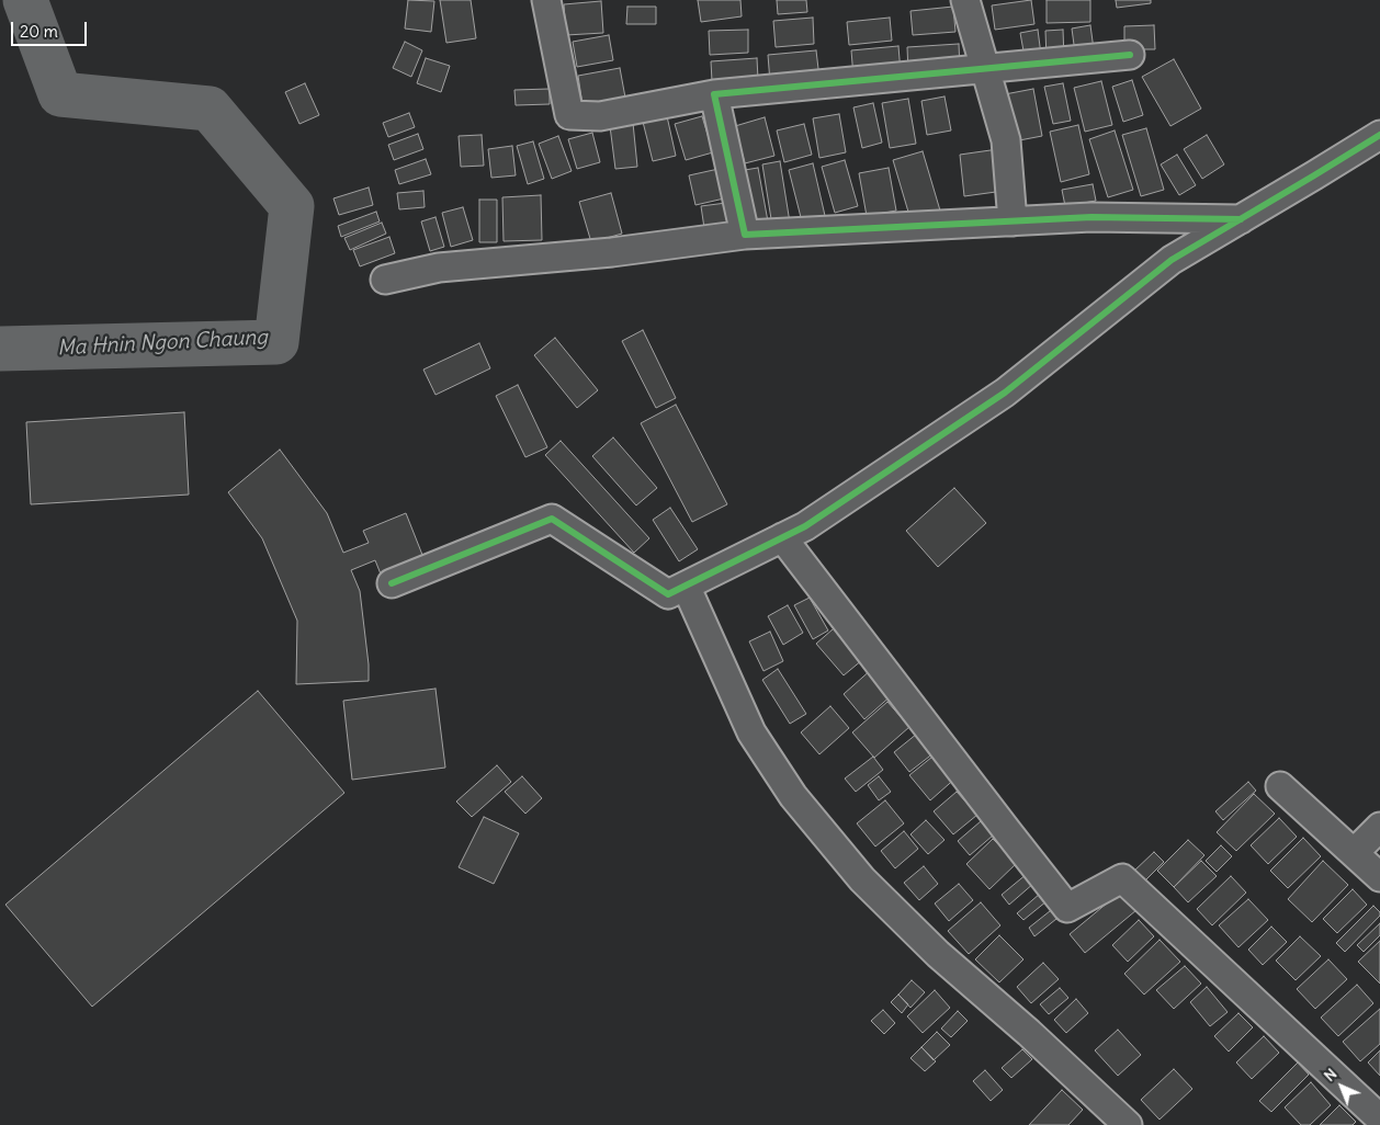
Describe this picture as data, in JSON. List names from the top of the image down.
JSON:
{
  "water": ["Ma Hnin Ngon Chaung"],
  "scale_bar": "20 m",
  "north": "top left"
}
